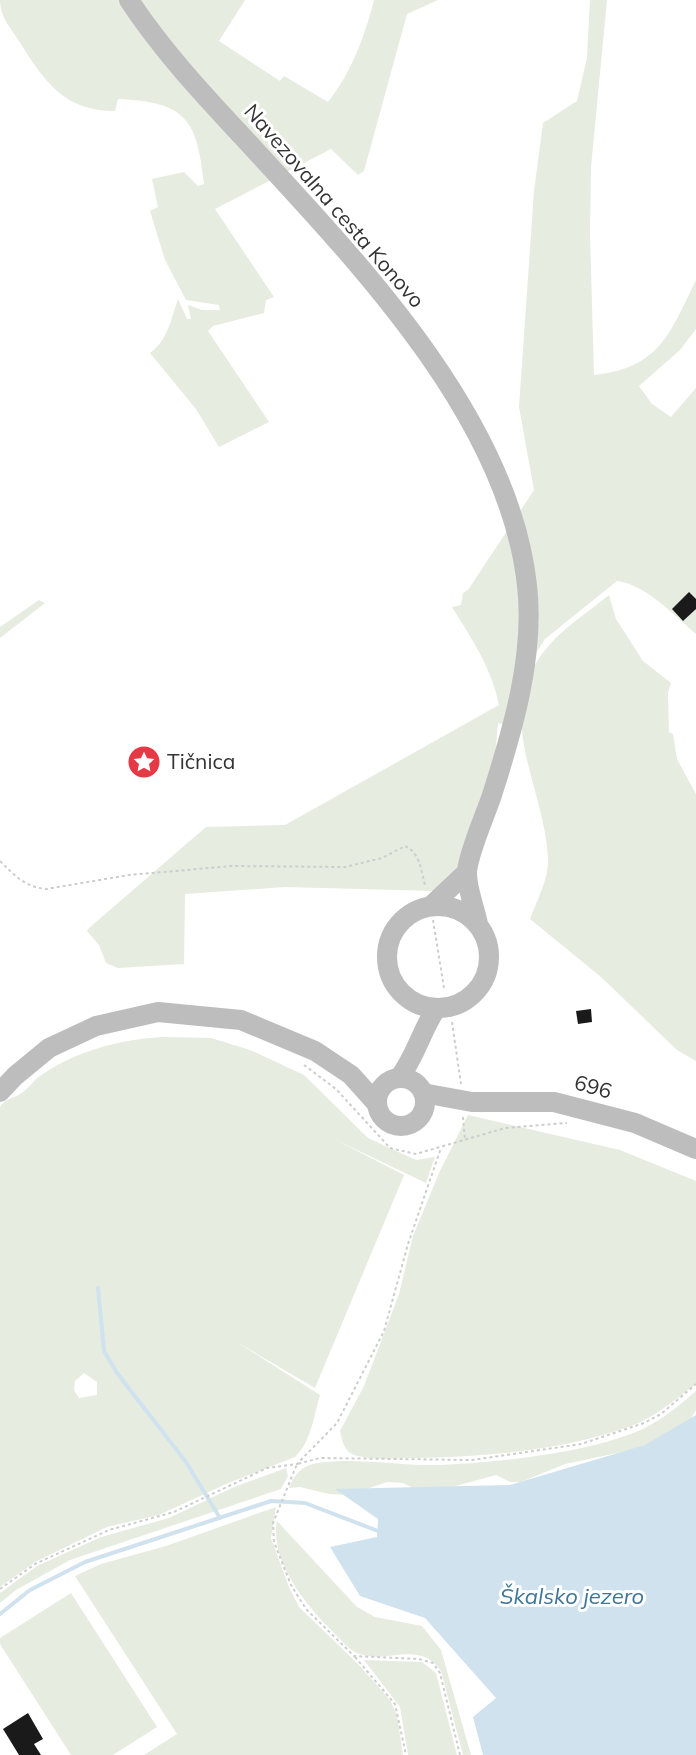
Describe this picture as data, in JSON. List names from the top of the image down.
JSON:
{
  "streets": {
    "main road": ["Navezovalna cesta Konovo", "696"]
  },
  "water": ["Škalsko jezero"],
  "places": {
    "place": ["Tičnica"]
  }
}
